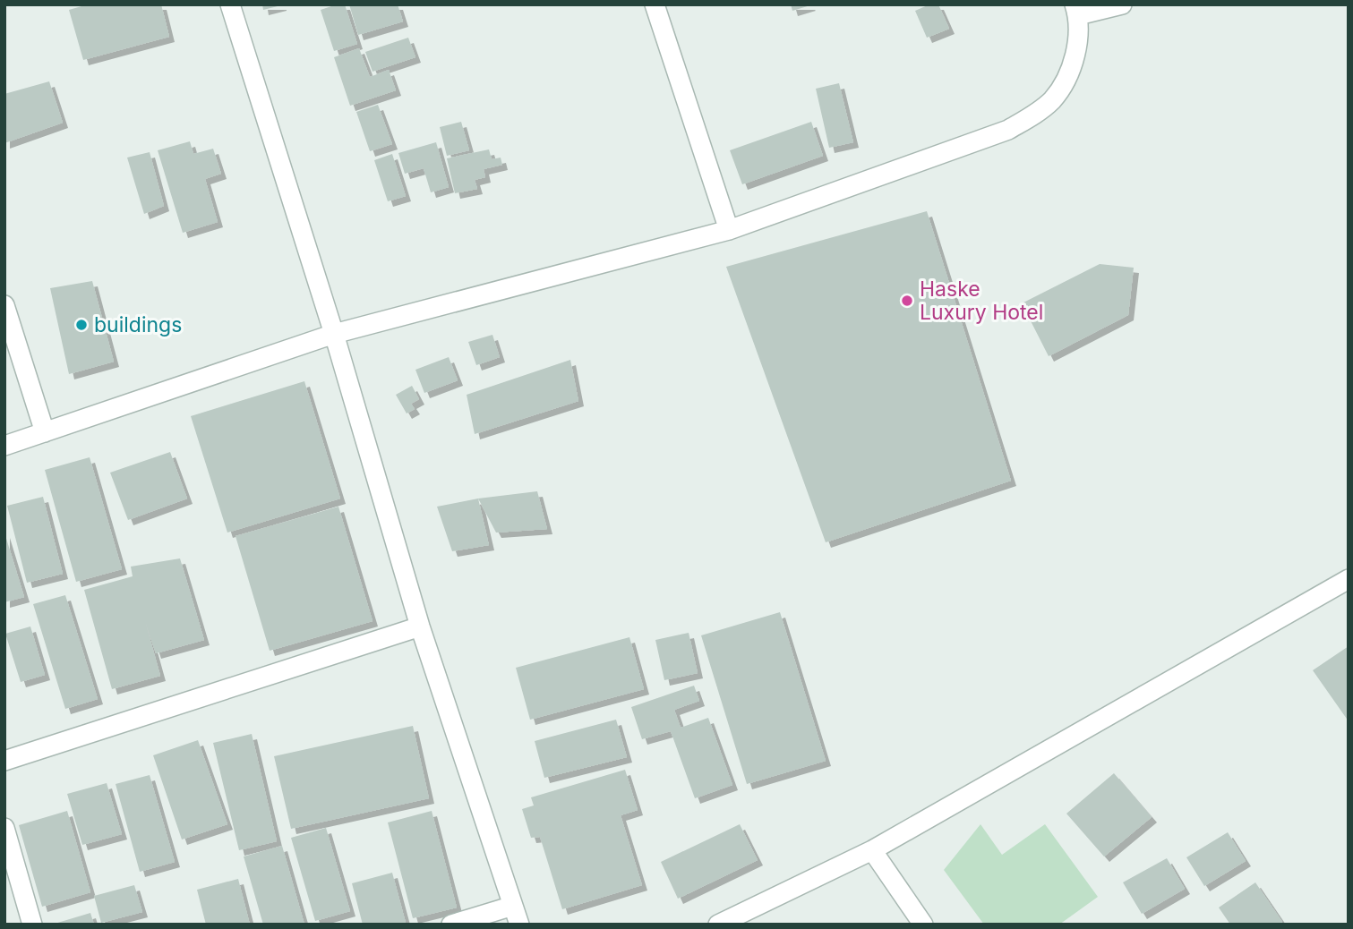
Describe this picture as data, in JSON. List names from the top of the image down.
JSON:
{
  "places": ["Haske Luxury Hotel", "buildings"]
}
